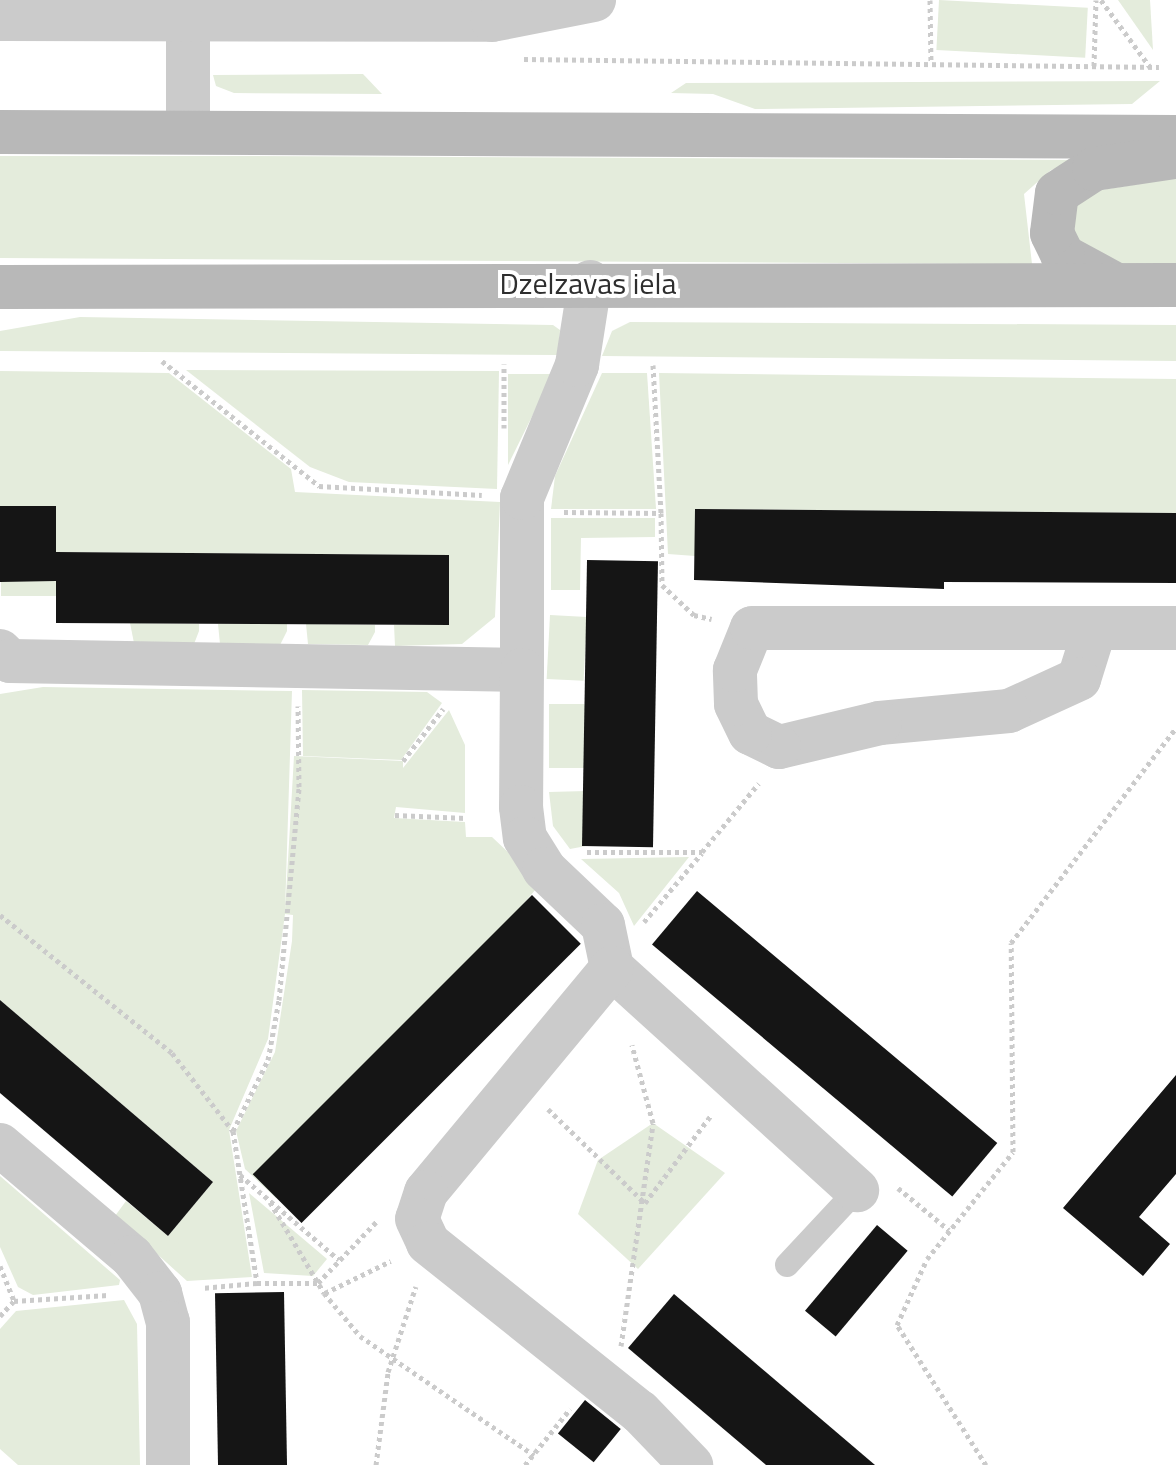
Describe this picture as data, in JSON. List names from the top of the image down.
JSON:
{
  "streets": {
    "main road": ["Dzelzavas iela"]
  }
}
